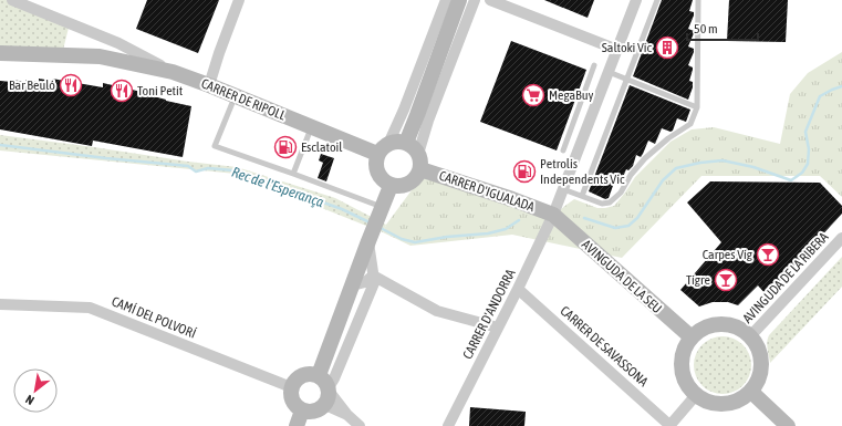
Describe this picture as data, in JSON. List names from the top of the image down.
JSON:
{
  "streets": {
    "street": [
      "CARRER DE RIPOLL",
      "CARRER D'IGUALADA",
      "AVINGUDA DE LA SEU",
      "AVINGUDA DE LA RIBERA",
      "CARRER D'ANDORRA",
      "CAMÍ DEL POLVORÍ",
      "CARRER DE SAVASSONA"
    ]
  },
  "crossings": [
    ["CARRER DE RIPOLL", "CARRER D'IGUALADA"],
    ["CARRER D'IGUALADA", "AVINGUDA DE LA SEU"],
    ["CARRER D'IGUALADA", "CARRER D'ANDORRA"],
    ["AVINGUDA DE LA SEU", "AVINGUDA DE LA RIBERA"],
    ["AVINGUDA DE LA SEU", "CARRER D'ANDORRA"],
    ["CARRER D'ANDORRA", "CARRER DE SAVASSONA"]
  ],
  "water": ["Rec de l'Esperança"],
  "places": {
    "building": ["Saltoki Vic"],
    "restaurant": ["Bar Beuló", "Toni Petit"],
    "supermarket": ["MegaBuy"],
    "fuel station": ["Esclatoil", "Petrolis Independents Vic"],
    "bar": ["Carpes Vig", "Tigre"]
  },
  "scale_bar": "50 m",
  "north": "bottom left"
}
